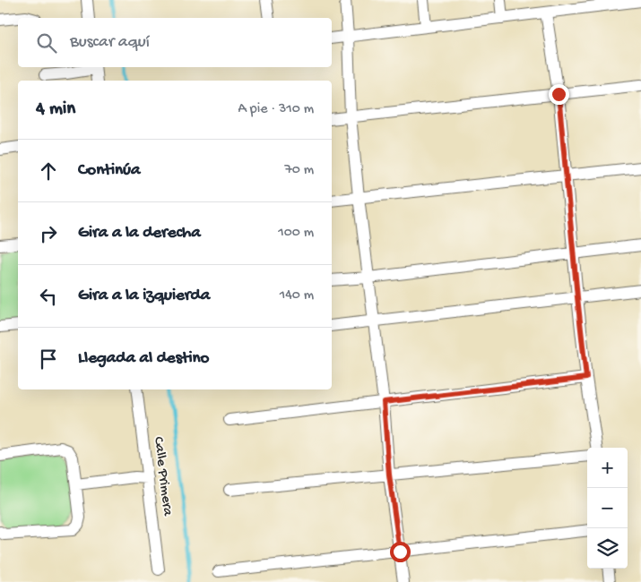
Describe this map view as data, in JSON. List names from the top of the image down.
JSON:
{
  "streets": {
    "street": ["Calle Primera"]
  },
  "page": {
    "search": "Buscar aquí",
    "heading": ["4 min", "A pie · 310 m"],
    "list": [
      ["Continúa", "70 m"],
      ["Gira a la derecha", "100 m"],
      ["Gira a la izquierda", "140 m"],
      "Llegada al destino"
    ],
    "map_buttons": ["+", "−"]
  }
}
